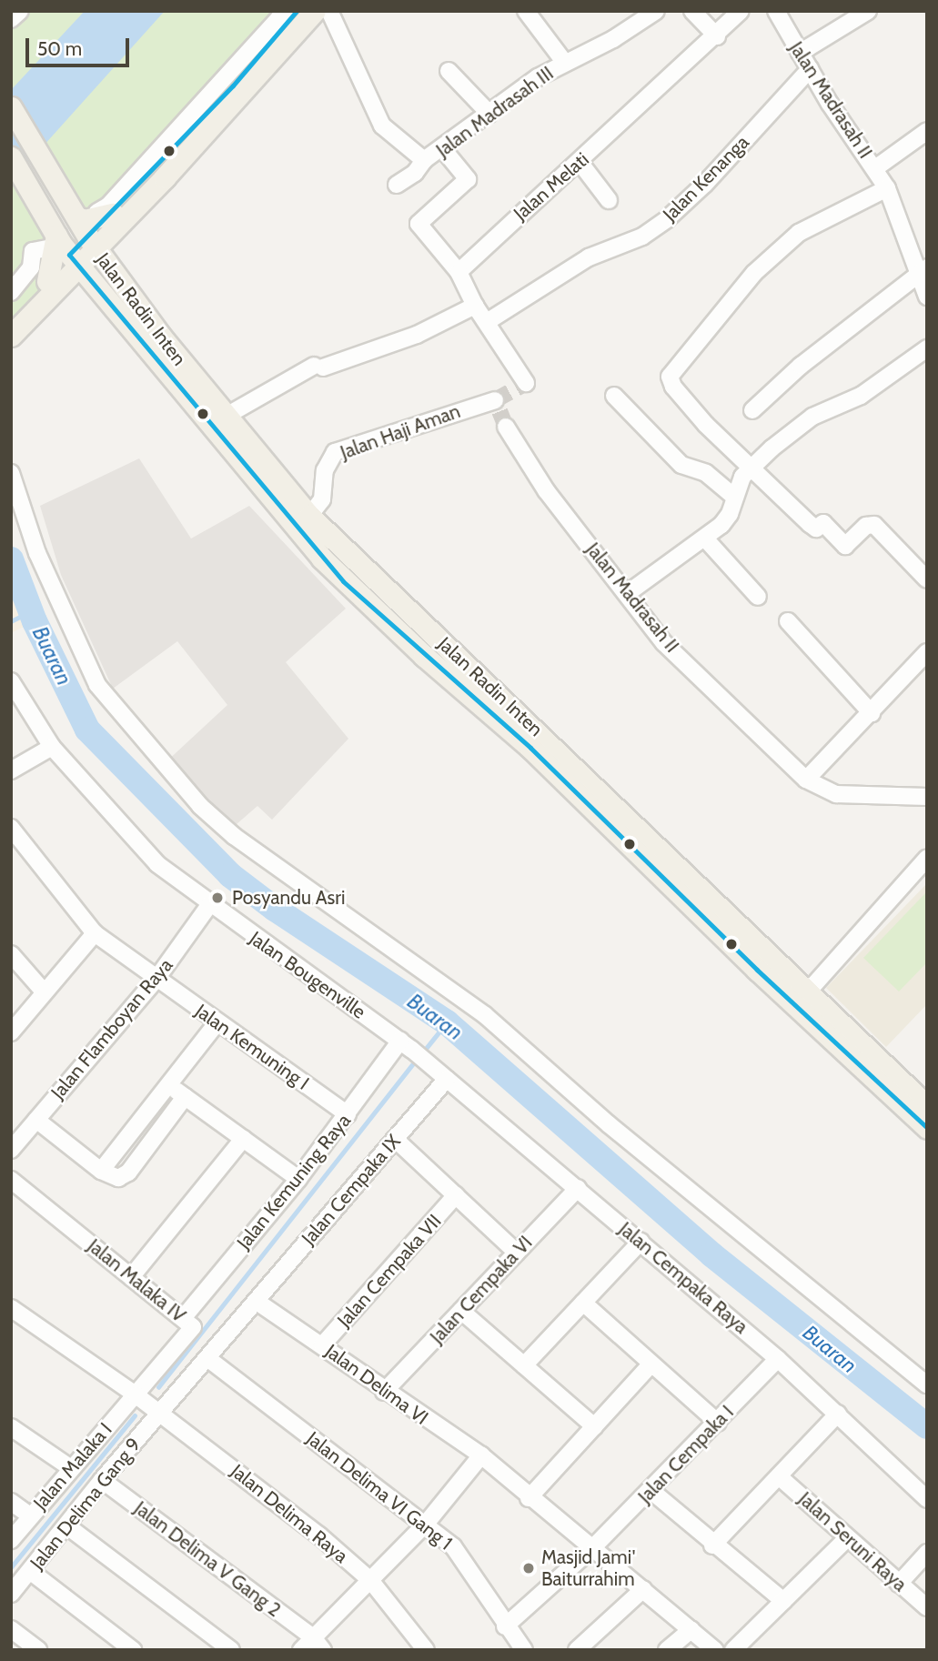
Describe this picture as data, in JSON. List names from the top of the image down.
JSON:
{
  "streets": {
    "main road": ["Jalan Radin Inten"],
    "street": [
      "Jalan Madrasah II",
      "Jalan Madrasah III",
      "Jalan Kenanga",
      "Jalan Melati",
      "Jalan Haji Aman",
      "Jalan Bougenville",
      "Jalan Flamboyan Raya",
      "Jalan Kemuning I",
      "Jalan Kemuning Raya",
      "Jalan Cempaka IX",
      "Jalan Cempaka VII",
      "Jalan Cempaka Raya",
      "Jalan Malaka IV",
      "Jalan Cempaka VI",
      "Jalan Delima VI",
      "Jalan Cempaka I",
      "Jalan Malaka I",
      "Jalan Delima VI Gang 1",
      "Jalan Delima Gang 9",
      "Jalan Delima Raya",
      "Jalan Seruni Raya",
      "Jalan Delima V Gang 2"
    ]
  },
  "crossings": [
    ["Jalan Madrasah II", "Jalan Kenanga"],
    ["Jalan Radin Inten", "Jalan Haji Aman"],
    ["Jalan Bougenville", "Jalan Flamboyan Raya"],
    ["Jalan Bougenville", "Jalan Kemuning Raya"],
    ["Jalan Bougenville", "Jalan Cempaka Raya"],
    ["Jalan Flamboyan Raya", "Jalan Kemuning I"],
    ["Jalan Kemuning I", "Jalan Kemuning Raya"],
    ["Jalan Kemuning Raya", "Jalan Malaka IV"],
    ["Jalan Cempaka IX", "Jalan Cempaka Raya"],
    ["Jalan Cempaka IX", "Jalan Delima VI"],
    ["Jalan Cempaka VII", "Jalan Delima VI"],
    ["Jalan Cempaka Raya", "Jalan Cempaka VI"],
    ["Jalan Cempaka Raya", "Jalan Cempaka I"],
    ["Jalan Malaka IV", "Jalan Malaka I"],
    ["Jalan Malaka IV", "Jalan Delima Raya"],
    ["Jalan Cempaka VI", "Jalan Delima VI"],
    ["Jalan Delima VI", "Jalan Cempaka I"],
    ["Jalan Cempaka I", "Jalan Delima VI Gang 1"],
    ["Jalan Malaka I", "Jalan Delima Raya"],
    ["Jalan Delima Gang 9", "Jalan Delima Raya"],
    ["Jalan Delima Gang 9", "Jalan Delima V Gang 2"]
  ],
  "water": ["Buaran"],
  "places": ["Posyandu Asri", "Masjid Jami' Baiturrahim"],
  "scale_bar": "50 m"
}
